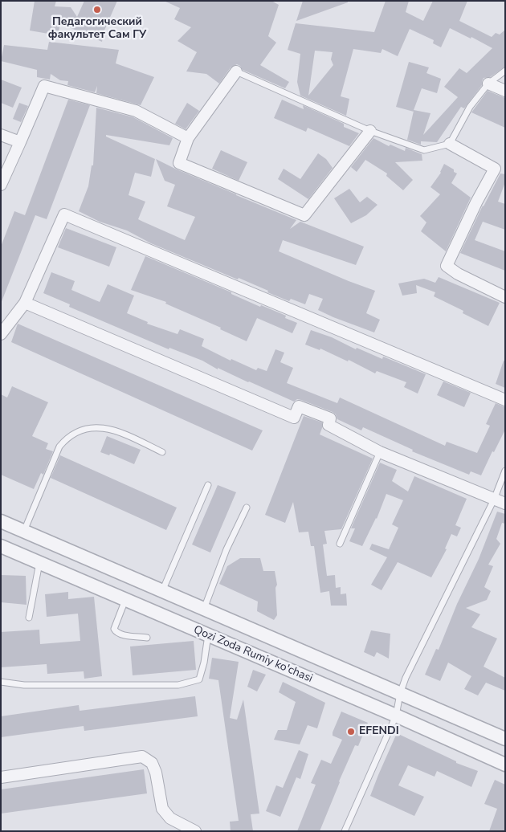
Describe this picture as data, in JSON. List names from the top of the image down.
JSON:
{
  "streets": {
    "street": ["Qozi Zoda Rumiy ko'chasi"]
  },
  "places": ["Педагогический факультет Сам ГУ", "EFENDI"]
}
